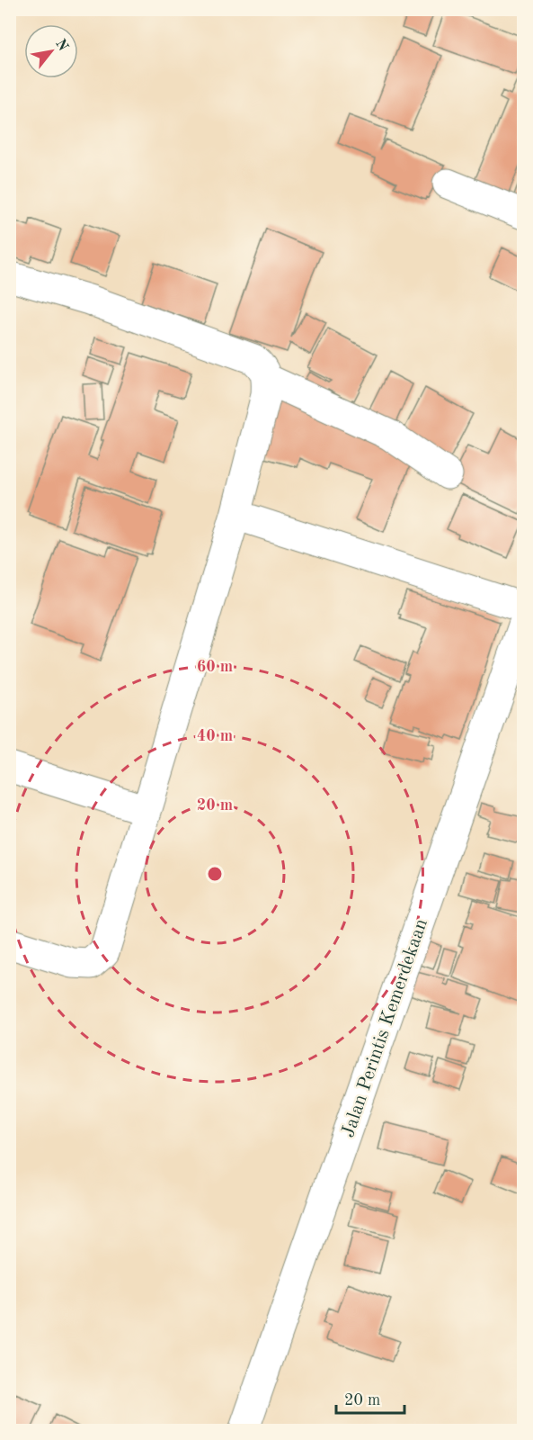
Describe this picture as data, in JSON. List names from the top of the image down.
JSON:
{
  "streets": {
    "street": ["Jalan Perintis Kemerdekaan"]
  },
  "scale_bar": "20 m",
  "north": "top right",
  "rings": ["60 m", "40 m", "20 m"]
}
